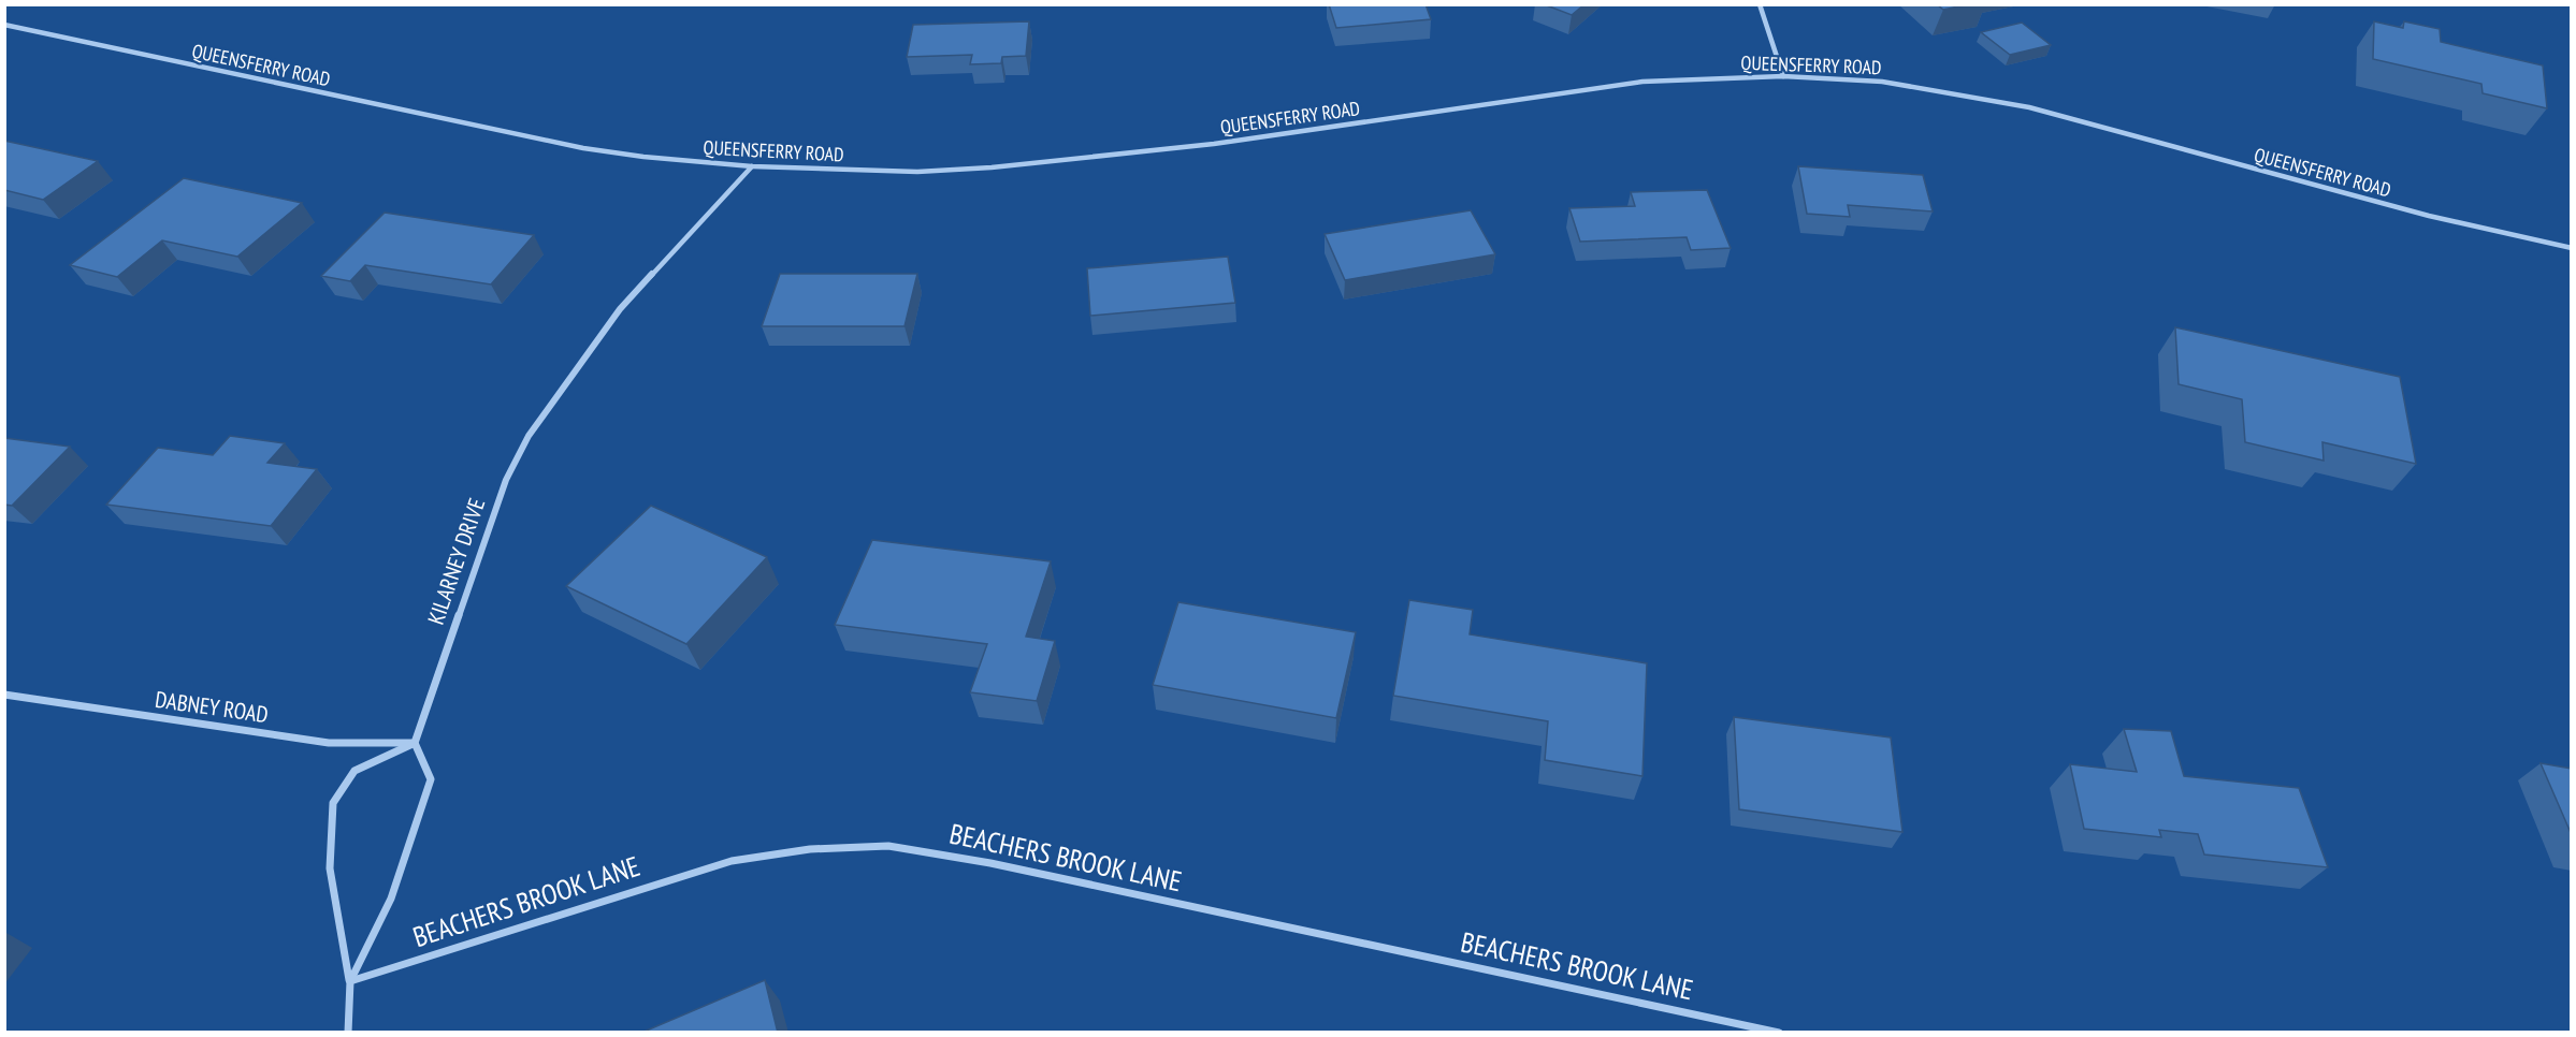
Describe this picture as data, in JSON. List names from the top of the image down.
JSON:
{
  "streets": {
    "street": [
      "QUEENSFERRY ROAD",
      "KILARNEY DRIVE",
      "DABNEY ROAD",
      "BEACHERS BROOK LANE"
    ]
  },
  "crossings": [
    ["QUEENSFERRY ROAD", "KILARNEY DRIVE"],
    ["KILARNEY DRIVE", "DABNEY ROAD"]
  ]
}
